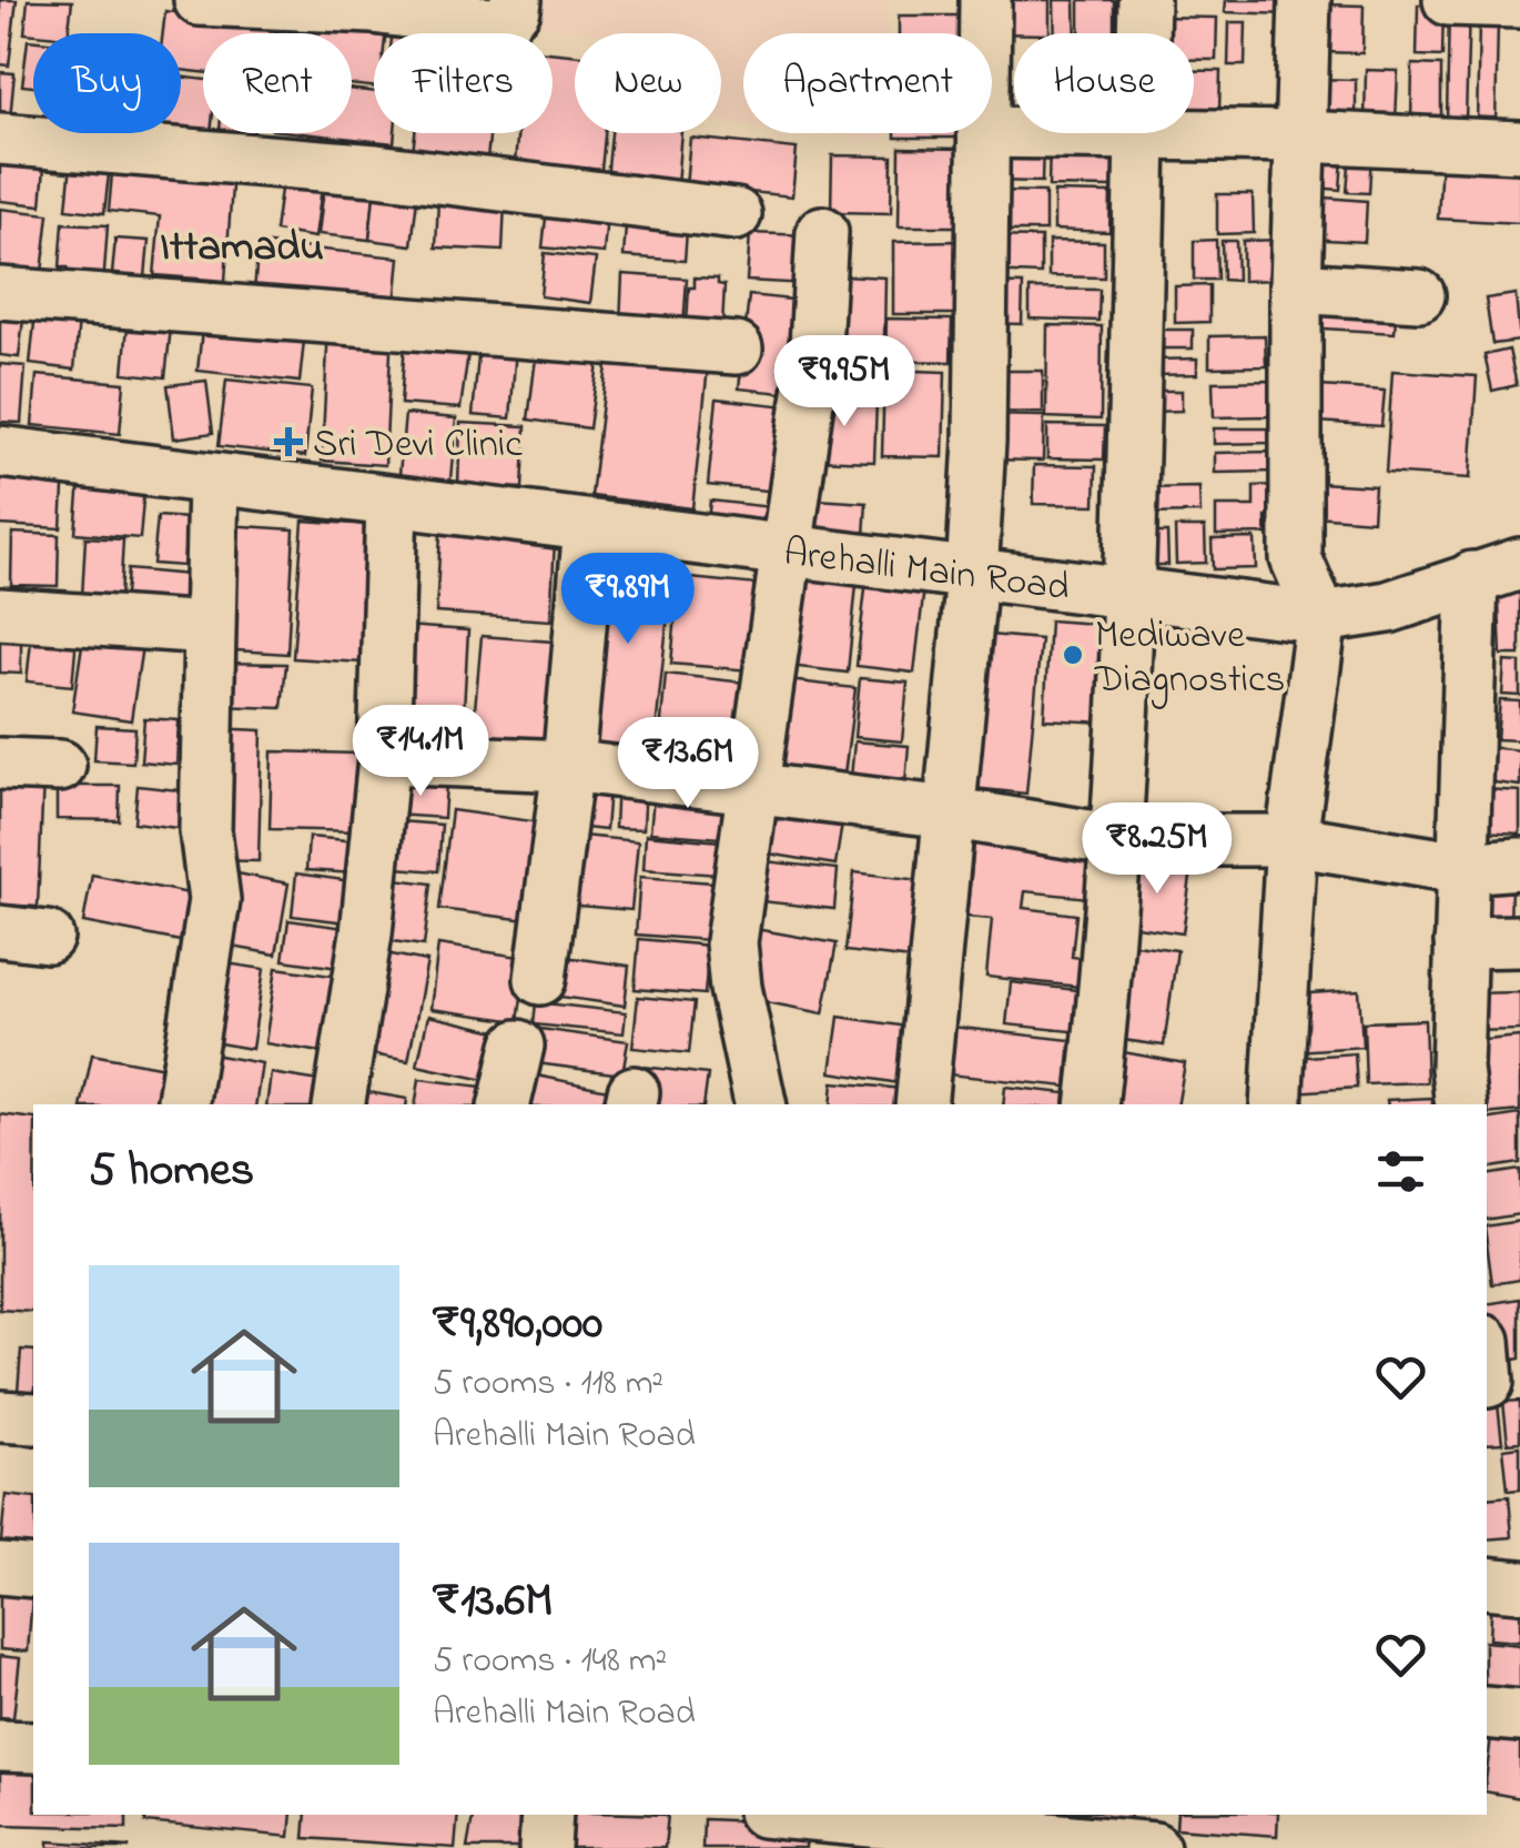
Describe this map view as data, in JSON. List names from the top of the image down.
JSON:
{
  "streets": {
    "street": ["Arehalli Main Road"]
  },
  "districts": ["Ittamadu"],
  "places": {
    "health": ["Sri Devi Clinic"],
    "other": ["Mediwave Diagnostics"]
  },
  "page": {
    "chip": [
      "Buy",
      "Rent",
      "Filters",
      "New",
      "Apartment",
      "House"
    ],
    "price": [
      "₹9.95M",
      "₹9.89M",
      "₹14.1M",
      "₹13.6M",
      "₹8.25M"
    ],
    "heading": "5 homes",
    "list": [
      {
        "name": "₹9,890,000",
        "note": "5 rooms · 118 m² · Arehalli Main Road"
      },
      {
        "name": "₹13.6M",
        "note": "5 rooms · 148 m² · Arehalli Main Road"
      }
    ]
  }
}
